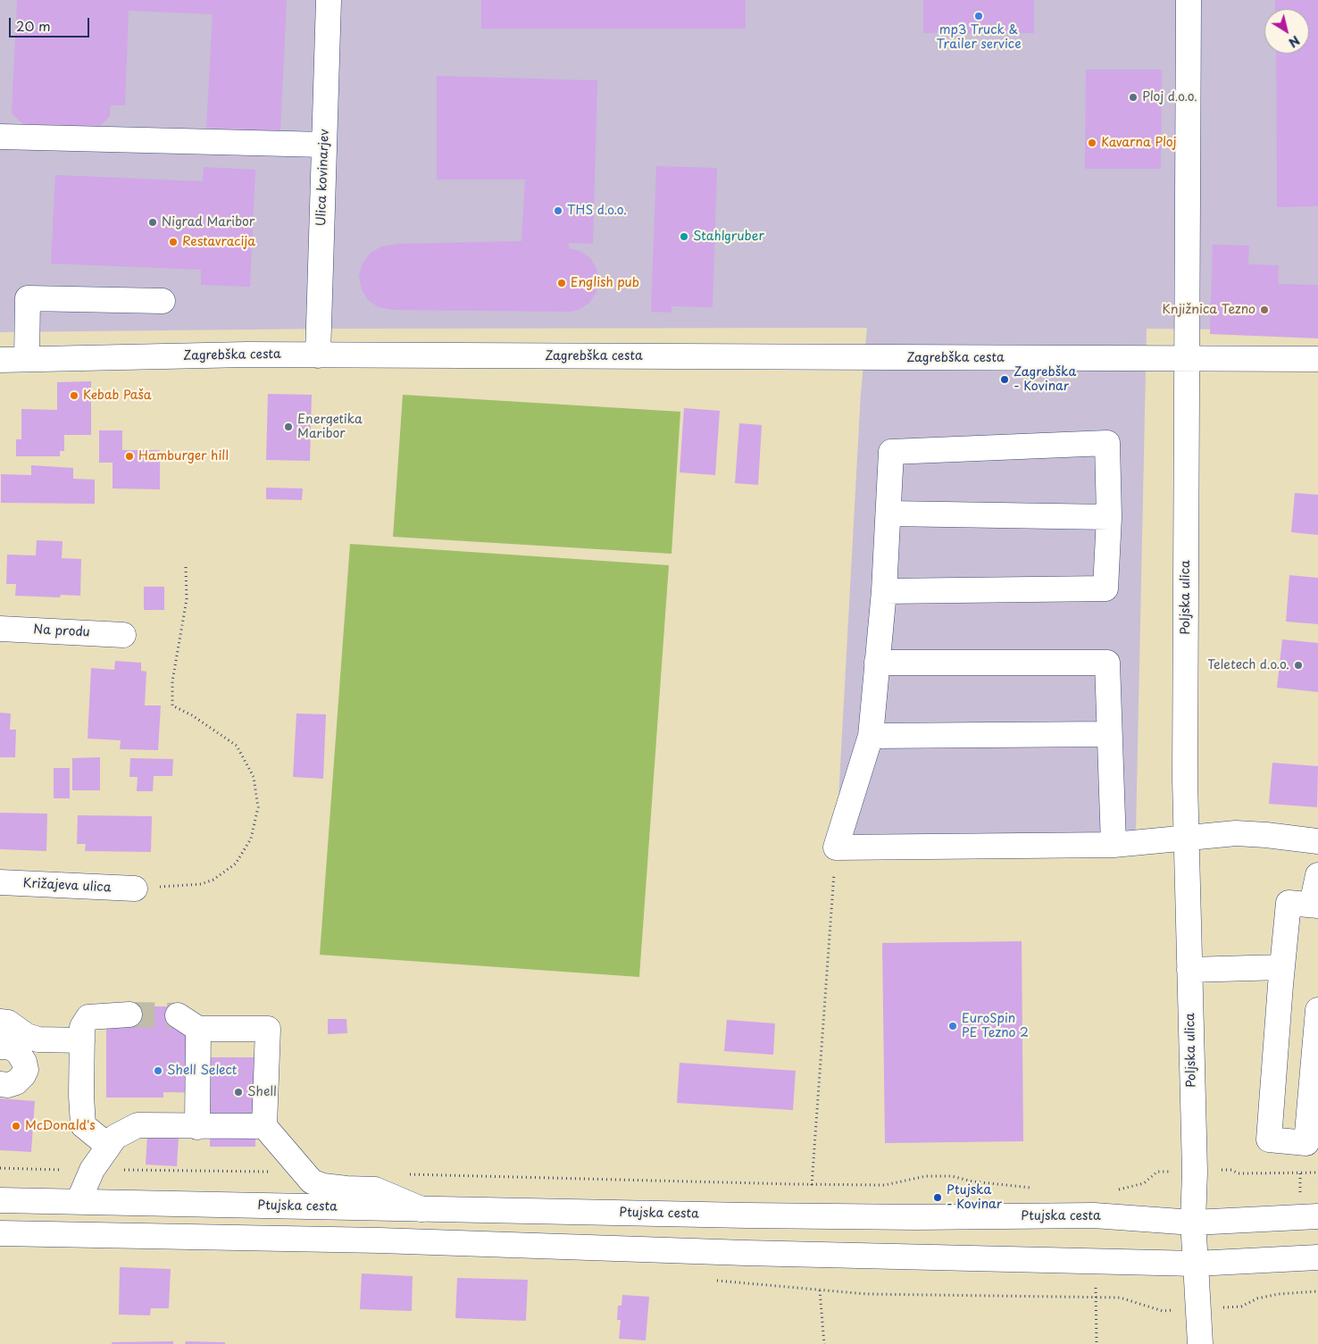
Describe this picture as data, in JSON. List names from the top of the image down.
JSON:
{
  "streets": {
    "street": [
      "Ulica kovinarjev",
      "Zagrebška cesta",
      "Poljska ulica",
      "Na produ",
      "Križajeva ulica",
      "Ptujska cesta"
    ]
  },
  "crossings": [
    ["Ulica kovinarjev", "Zagrebška cesta"],
    ["Zagrebška cesta", "Poljska ulica"],
    ["Poljska ulica", "Ptujska cesta"]
  ],
  "places": [
    "mp3 Truck & Trailer service",
    "Ploj d.o.o.",
    "Kavarna Ploj",
    "THS d.o.o.",
    "Nigrad Maribor",
    "Stahlgruber",
    "Restavracija",
    "English pub",
    "Knjižnica Tezno",
    "Zagrebška - Kovinar",
    "Kebab Paša",
    "Energetika Maribor",
    "Hamburger hill",
    "Teletech d.o.o.",
    "EuroSpin PE Tezno 2",
    "Shell Select",
    "Shell",
    "McDonald's",
    "Ptujska - Kovinar"
  ],
  "scale_bar": "20 m",
  "north": "bottom right"
}
